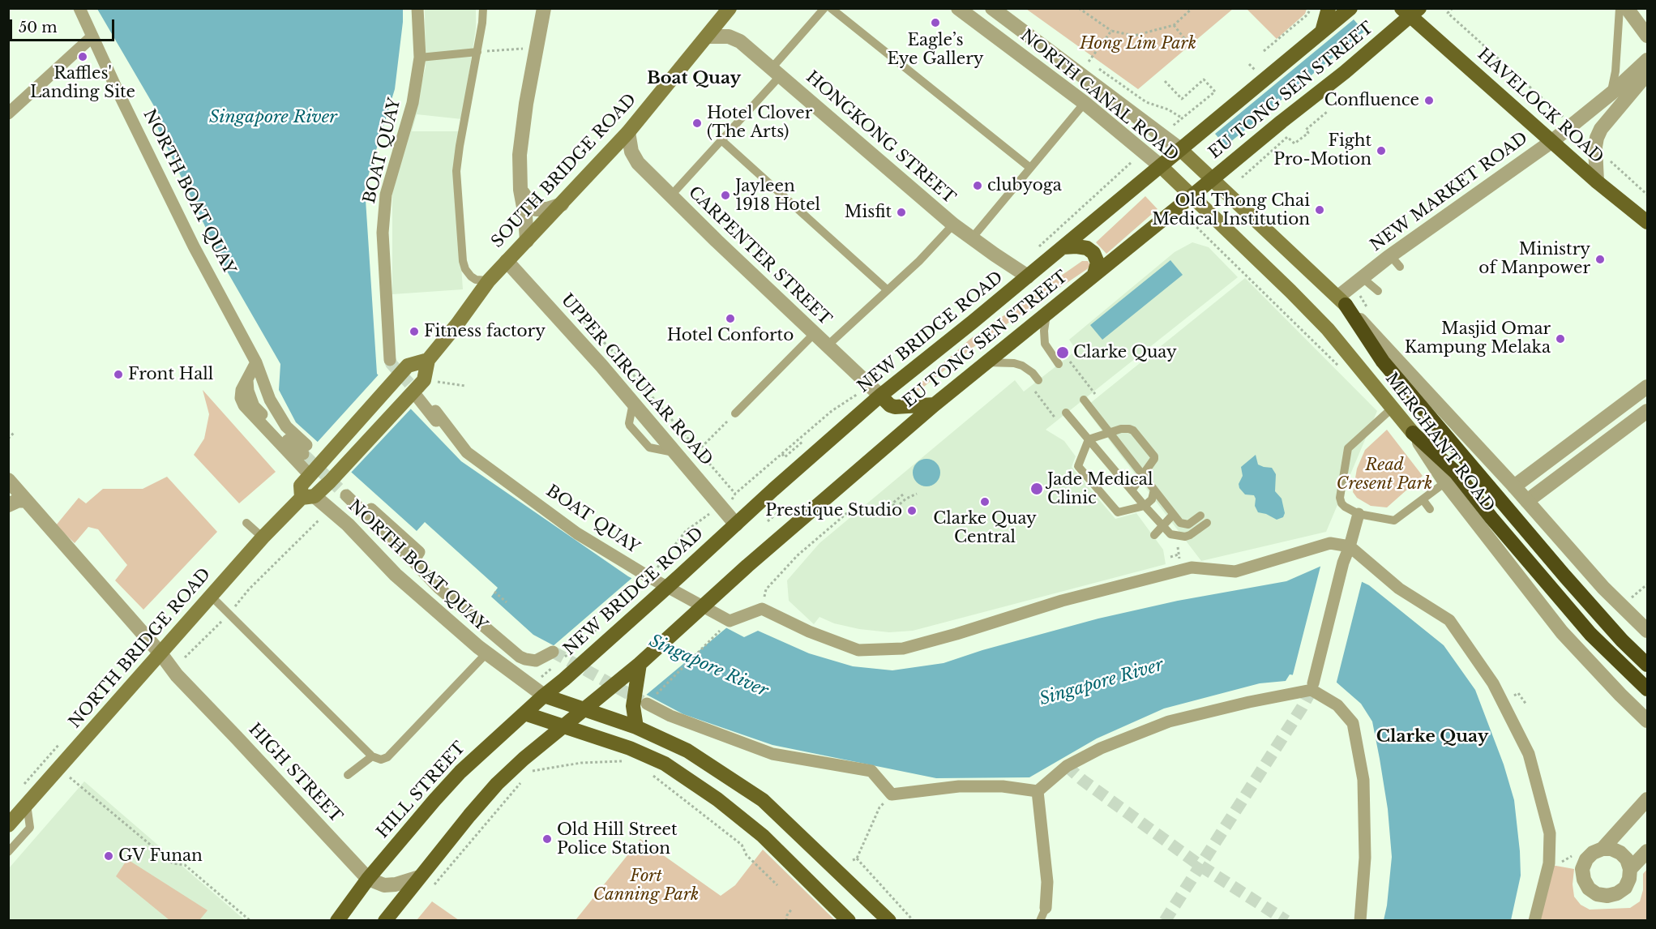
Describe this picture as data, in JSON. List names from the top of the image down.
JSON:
{
  "streets": {
    "main road": [
      "EU TONG SEN STREET",
      "NORTH CANAL ROAD",
      "HAVELOCK ROAD",
      "SOUTH BRIDGE ROAD",
      "NEW BRIDGE ROAD",
      "MERCHANT ROAD",
      "NORTH BRIDGE ROAD",
      "HILL STREET"
    ],
    "street": [
      "HONGKONG STREET",
      "BOAT QUAY",
      "NORTH BOAT QUAY",
      "NEW MARKET ROAD",
      "CARPENTER STREET",
      "UPPER CIRCULAR ROAD",
      "HIGH STREET"
    ]
  },
  "crossings": [
    ["EU TONG SEN STREET", "NORTH CANAL ROAD"],
    ["EU TONG SEN STREET", "HAVELOCK ROAD"],
    ["EU TONG SEN STREET", "MERCHANT ROAD"],
    ["NORTH CANAL ROAD", "NEW BRIDGE ROAD"],
    ["NORTH CANAL ROAD", "MERCHANT ROAD"],
    ["HAVELOCK ROAD", "NEW MARKET ROAD"],
    ["HONGKONG STREET", "SOUTH BRIDGE ROAD"],
    ["HONGKONG STREET", "NEW BRIDGE ROAD"],
    ["SOUTH BRIDGE ROAD", "CARPENTER STREET"],
    ["SOUTH BRIDGE ROAD", "UPPER CIRCULAR ROAD"],
    ["SOUTH BRIDGE ROAD", "NORTH BRIDGE ROAD"],
    ["NORTH BOAT QUAY", "NEW BRIDGE ROAD"],
    ["NORTH BOAT QUAY", "NORTH BRIDGE ROAD"],
    ["NORTH BOAT QUAY", "HILL STREET"],
    ["NEW MARKET ROAD", "MERCHANT ROAD"],
    ["CARPENTER STREET", "NEW BRIDGE ROAD"],
    ["NEW BRIDGE ROAD", "UPPER CIRCULAR ROAD"],
    ["NEW BRIDGE ROAD", "MERCHANT ROAD"],
    ["NEW BRIDGE ROAD", "HILL STREET"],
    ["NORTH BRIDGE ROAD", "HIGH STREET"],
    ["HIGH STREET", "HILL STREET"]
  ],
  "districts": ["Boat Quay", "Clarke Quay"],
  "water": ["Singapore River"],
  "parks": ["Hong Lim Park", "Read Cresent Park", "Fort Canning Park"],
  "places": [
    "Eagle’s Eye Gallery",
    "Raffles' Landing Site",
    "Confluence",
    "Hotel Clover (The Arts)",
    "Fight Pro-Motion",
    "clubyoga",
    "Jayleen 1918 Hotel",
    "Old Thong Chai Medical Institution",
    "Misfit",
    "Ministry of Manpower",
    "Hotel Conforto",
    "Fitness factory",
    "Masjid Omar Kampung Melaka",
    "Clarke Quay",
    "Front Hall",
    "Jade Medical Clinic",
    "Clarke Quay Central",
    "Prestique Studio",
    "Old Hill Street Police Station",
    "GV Funan"
  ],
  "scale_bar": "50 m"
}
